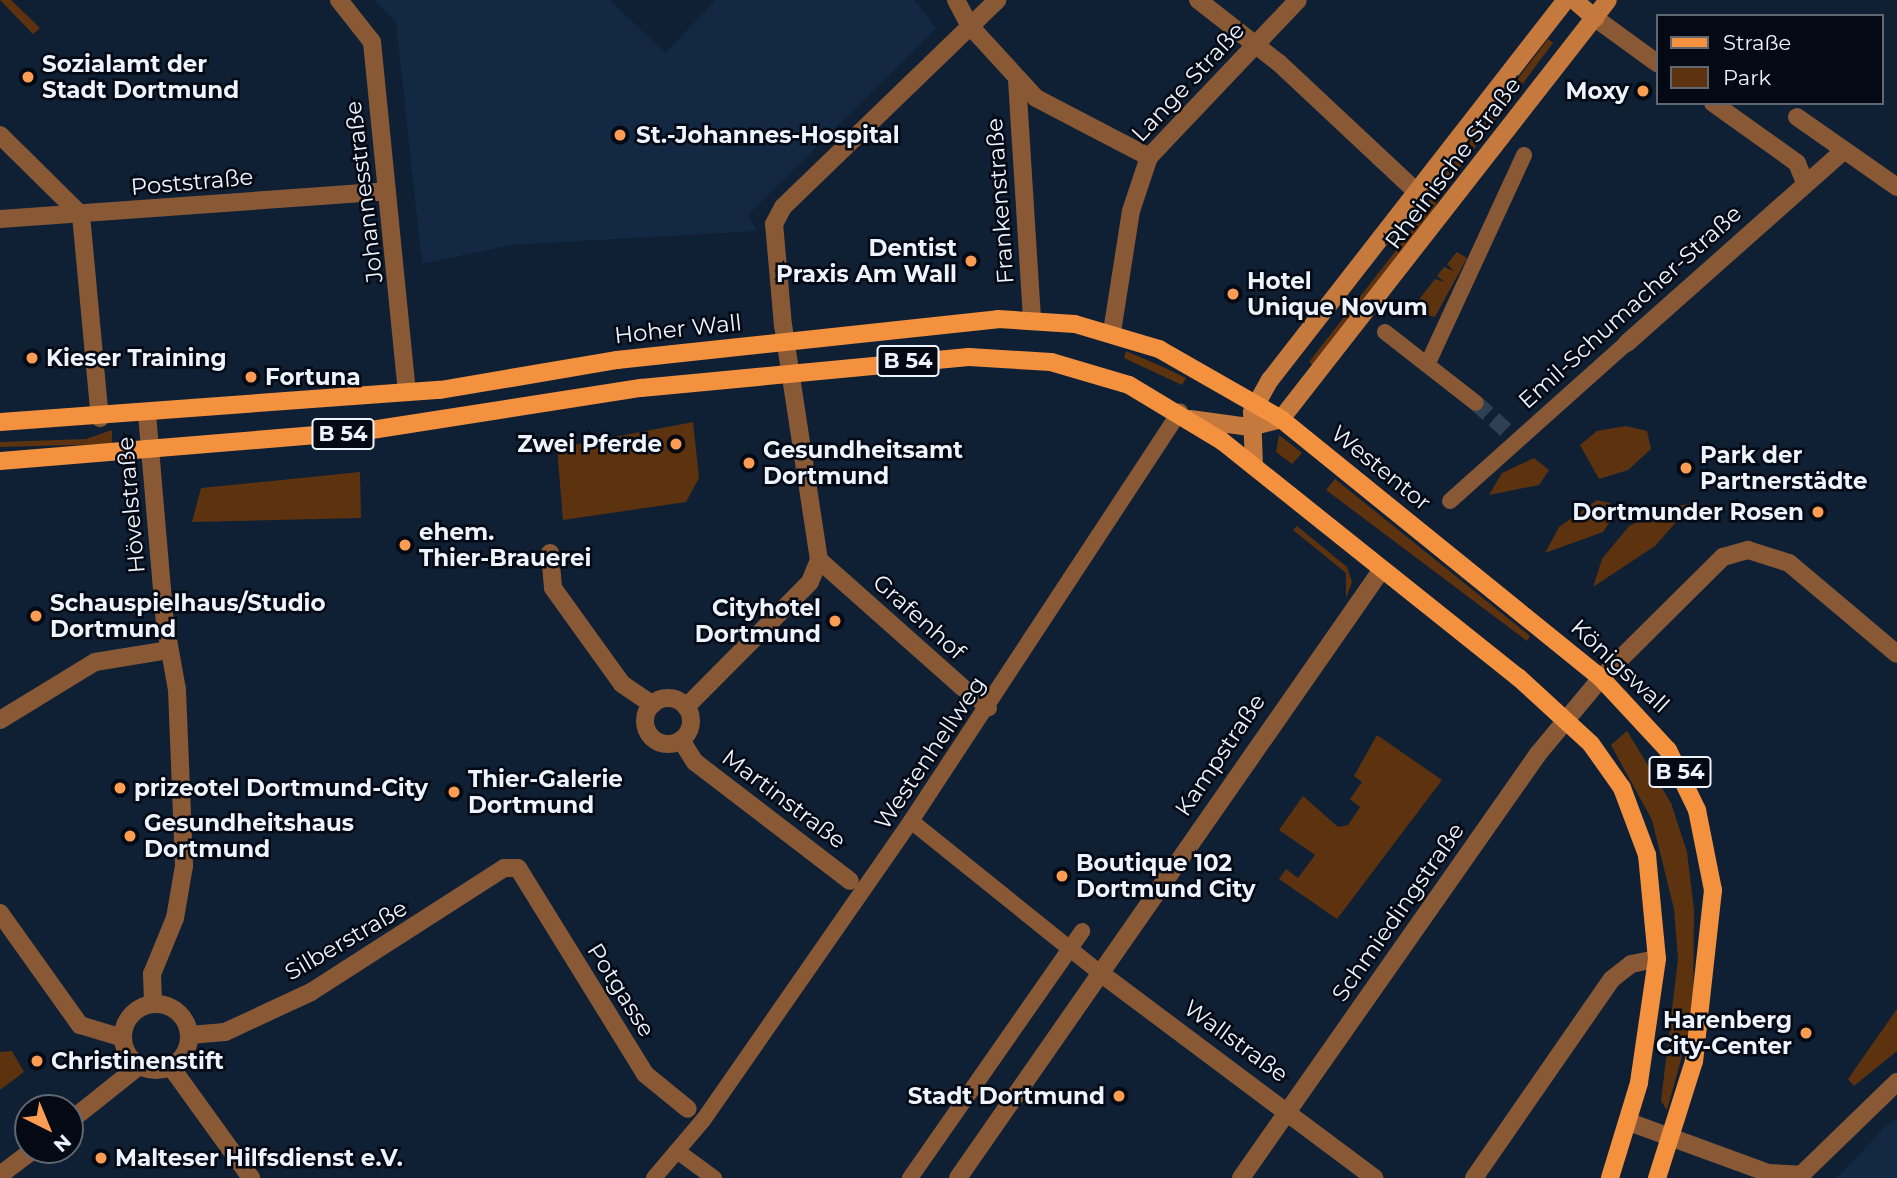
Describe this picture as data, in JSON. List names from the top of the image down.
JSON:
{
  "streets": {
    "main road": [
      "Rheinische Straße",
      "Hoher Wall",
      "B 54",
      "Westentor",
      "Königswall"
    ],
    "street": [
      "Lange Straße",
      "Poststraße",
      "Johannesstraße",
      "Frankenstraße",
      "Emil-Schumacher-Straße",
      "Hövelstraße",
      "Grafenhof",
      "Westenhellweg",
      "Kampstraße",
      "Martinstraße",
      "Schmiedingstraße",
      "Silberstraße",
      "Potgasse",
      "Wallstraße"
    ]
  },
  "crossings": [
    ["Lange Straße", "Hoher Wall"],
    ["Rheinische Straße", "Westentor"],
    ["Poststraße", "Johannesstraße"],
    ["Johannesstraße", "Hoher Wall"],
    ["Frankenstraße", "Hoher Wall"],
    ["Hoher Wall", "B 54"],
    ["Hoher Wall", "Westentor"],
    ["Hoher Wall", "Hövelstraße"],
    ["B 54", "Hövelstraße"],
    ["B 54", "Westenhellweg"],
    ["B 54", "Kampstraße"],
    ["B 54", "Schmiedingstraße"],
    ["Westentor", "Königswall"],
    ["Hövelstraße", "Silberstraße"],
    ["Grafenhof", "Westenhellweg"],
    ["Königswall", "Schmiedingstraße"],
    ["Westenhellweg", "Martinstraße"],
    ["Westenhellweg", "Potgasse"],
    ["Kampstraße", "Wallstraße"],
    ["Schmiedingstraße", "Wallstraße"],
    ["Silberstraße", "Potgasse"]
  ],
  "places": [
    "Sozialamt der Stadt Dortmund",
    "Moxy",
    "St.-Johannes-Hospital",
    "Dentist Praxis Am Wall",
    "Hotel Unique Novum",
    "Kieser Training",
    "Fortuna",
    "Zwei Pferde",
    "Gesundheitsamt Dortmund",
    "Park der Partnerstädte",
    "Dortmunder Rosen",
    "ehem. Thier-Brauerei",
    "Schauspielhaus/Studio Dortmund",
    "Cityhotel Dortmund",
    "prizeotel Dortmund-City",
    "Thier-Galerie Dortmund",
    "Gesundheitshaus Dortmund",
    "Boutique 102 Dortmund City",
    "Harenberg City-Center",
    "Christinenstift",
    "Stadt Dortmund",
    "Malteser Hilfsdienst e.V."
  ],
  "legend": ["Straße", "Park"],
  "north": "bottom right"
}
